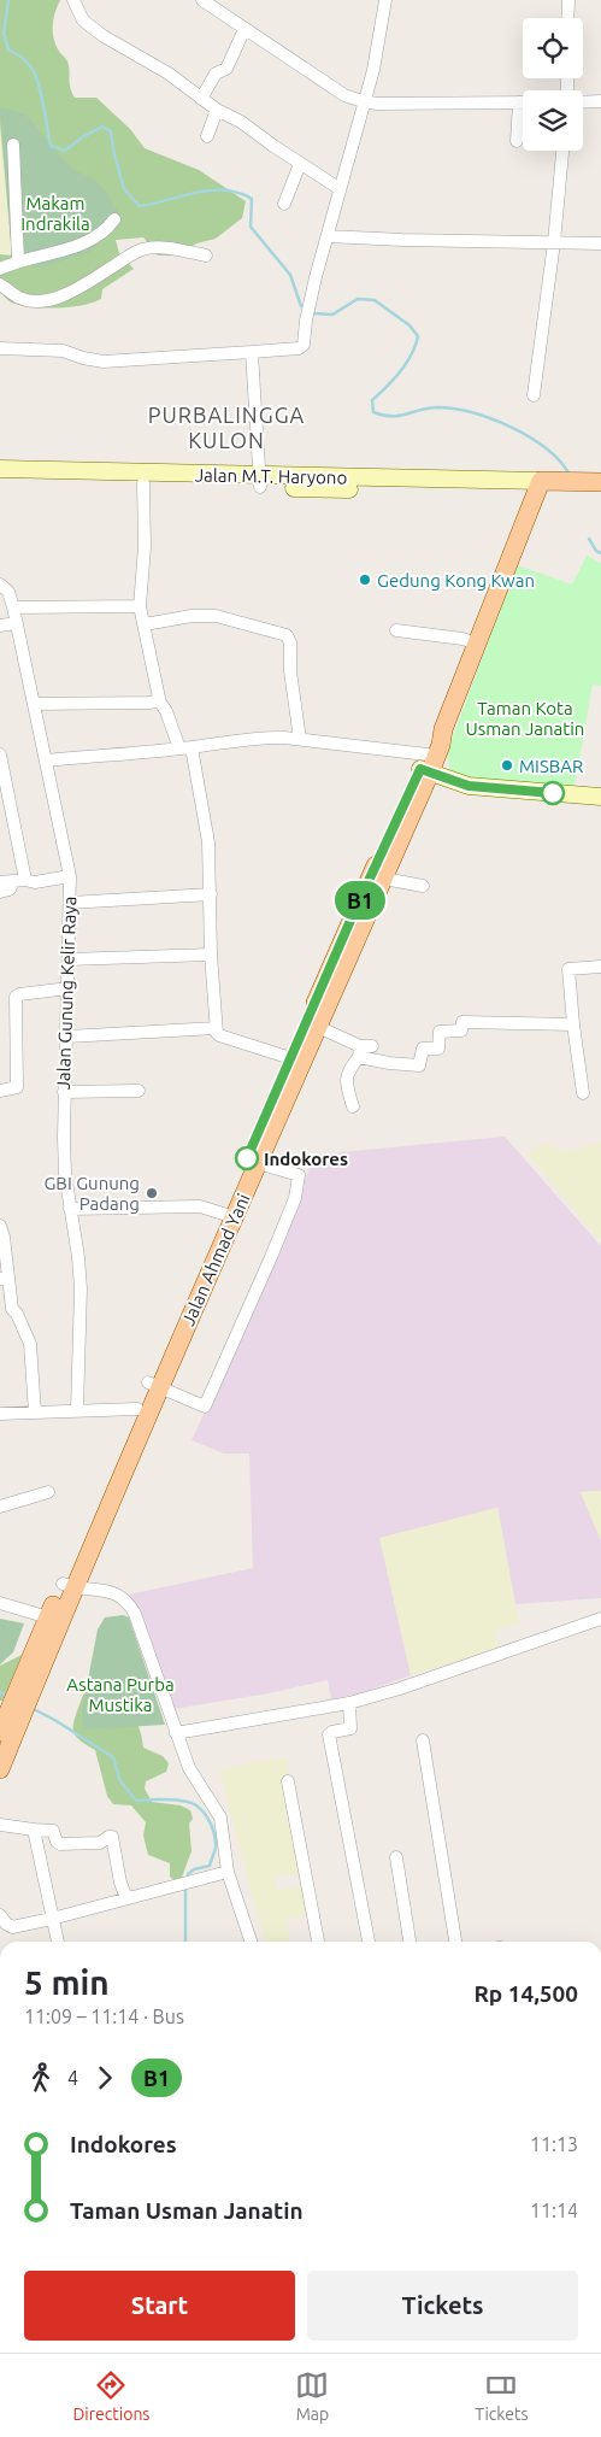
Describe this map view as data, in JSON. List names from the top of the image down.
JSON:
{
  "streets": {
    "main road": ["Jalan M.T. Haryono", "Jalan Ahmad Yani"],
    "street": ["Jalan Gunung Kelir Raya"]
  },
  "crossings": [
    ["Jalan M.T. Haryono", "Jalan Ahmad Yani"]
  ],
  "districts": ["PURBALINGGA KULON"],
  "parks": ["Makam Indrakila", "Taman Kota Usman Janatin", "Astana Purba Mustika"],
  "places": [
    "Gedung Kong Kwan",
    "MISBAR",
    "Indokores",
    "GBI Gunung Padang"
  ],
  "lines": ["bus line B1"],
  "page": {
    "on_map": "B1",
    "heading": ["5 min", "11:09 – 11:14 · Bus", "Rp 14,500"],
    "legs": ["4", "B1"],
    "list": [
      {
        "name": "Indokores",
        "value": "11:13"
      },
      {
        "name": "Taman Usman Janatin",
        "value": "11:14"
      }
    ],
    "buttons": ["Start", "Tickets"],
    "tabs": ["Directions", "Map", "Tickets"]
  }
}
